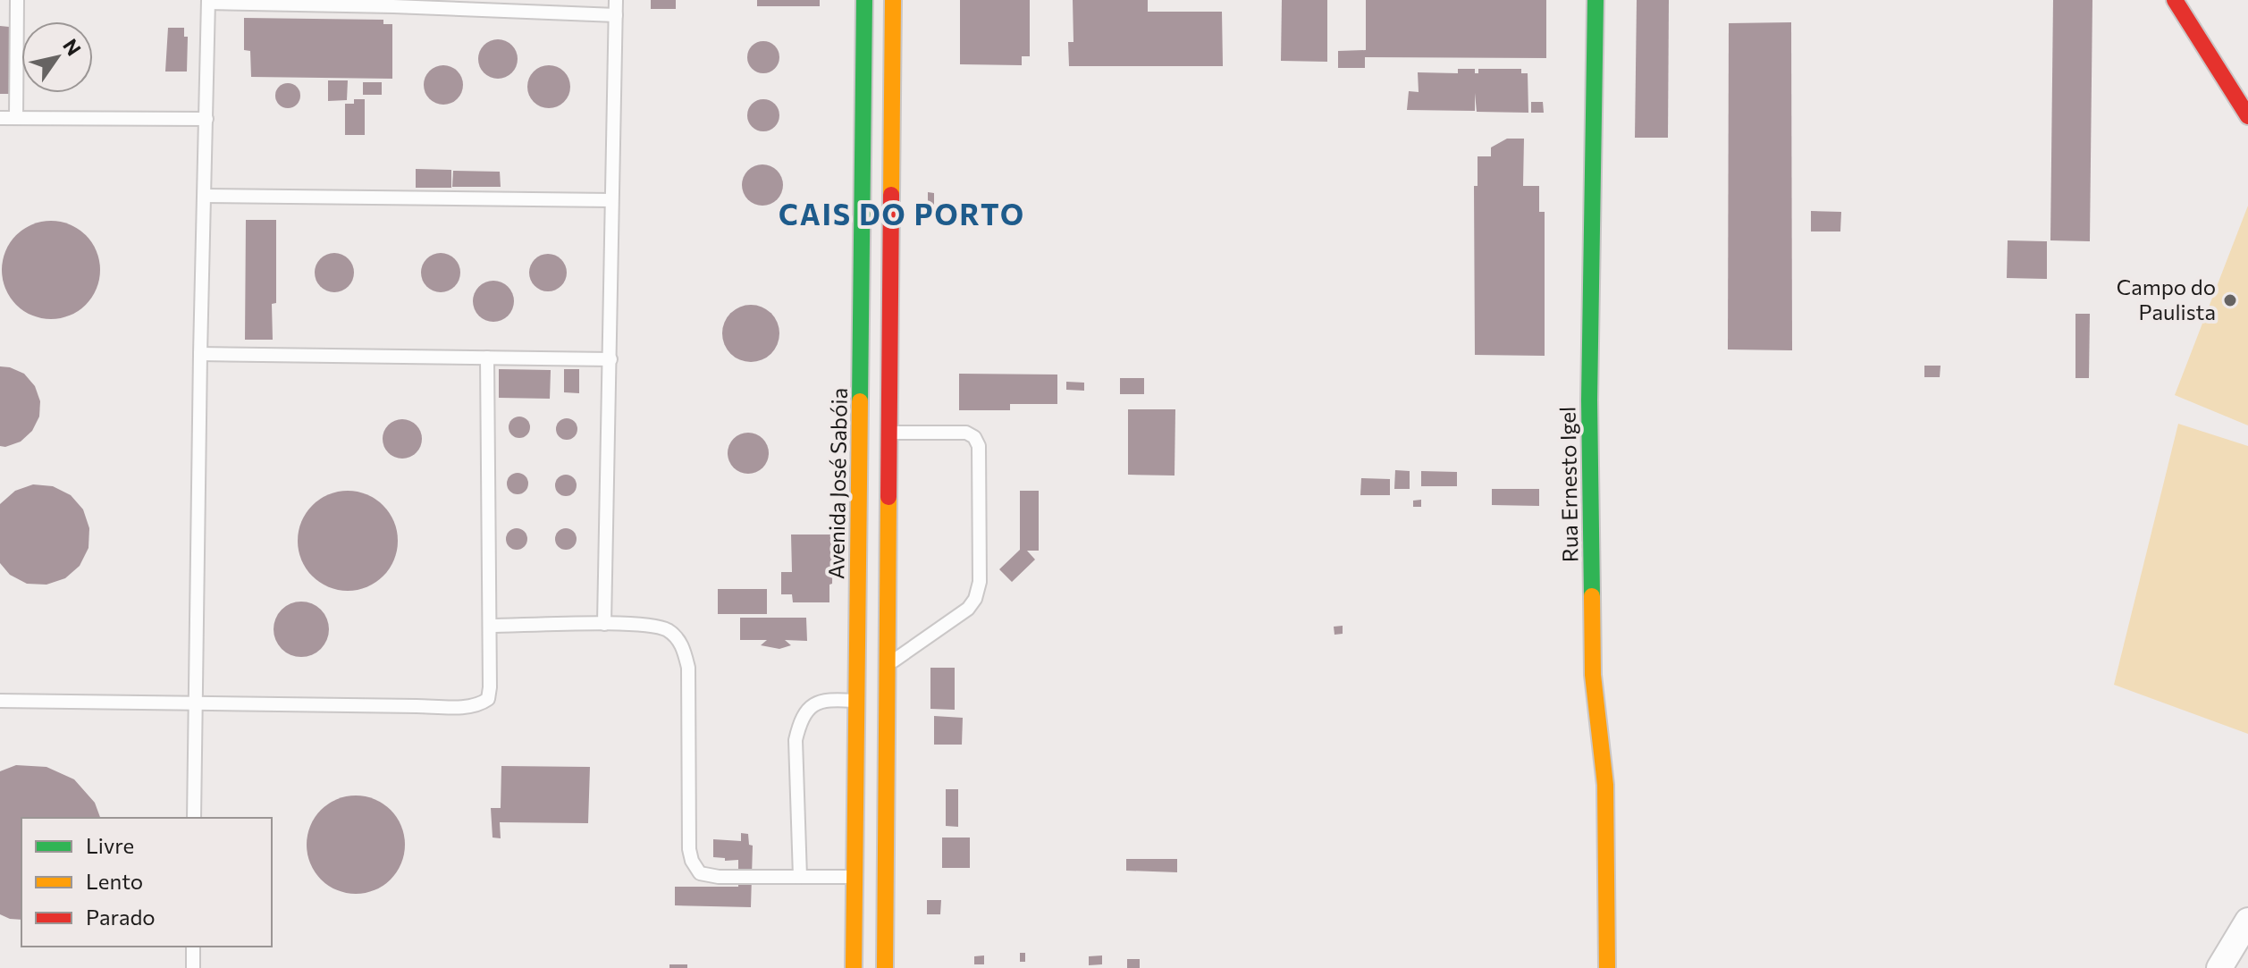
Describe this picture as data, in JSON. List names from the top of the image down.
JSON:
{
  "streets": {
    "main road": ["Avenida José Sabóia", "Rua Ernesto Igel"]
  },
  "districts": ["CAIS DO PORTO"],
  "places": ["Campo do Paulista"],
  "legend": ["Livre", "Lento", "Parado"],
  "north": "top right"
}
